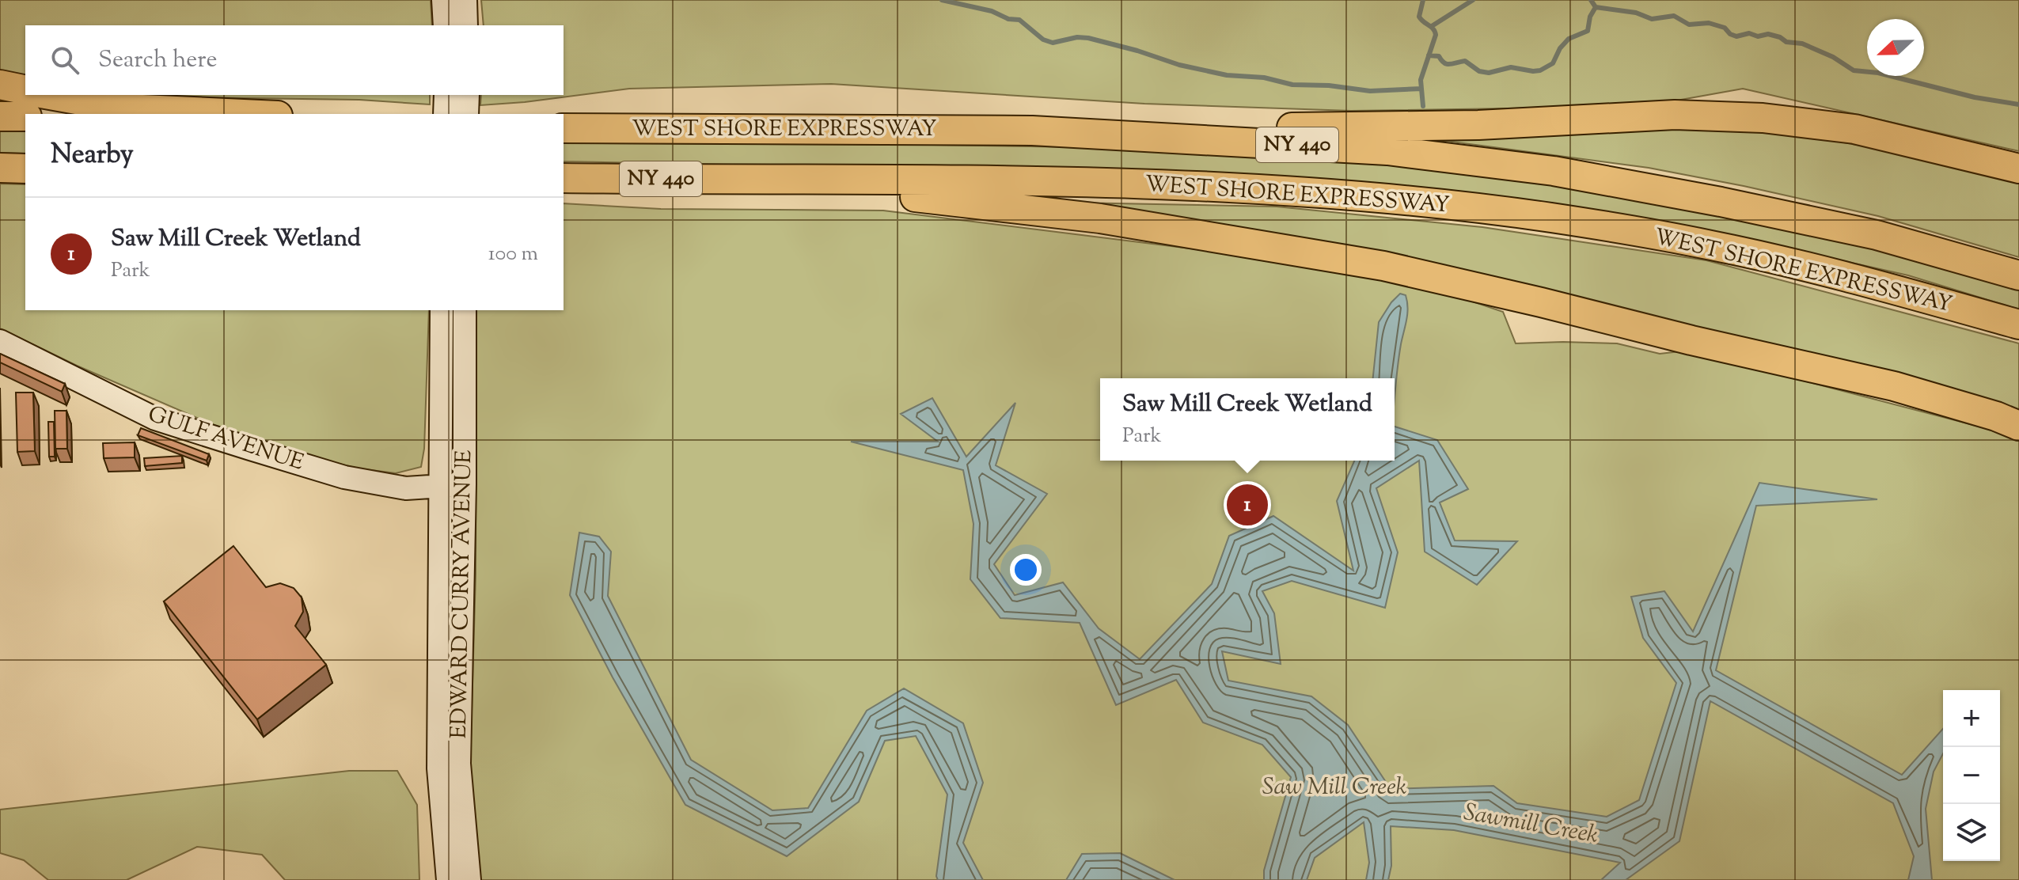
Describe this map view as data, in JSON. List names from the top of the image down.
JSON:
{
  "streets": {
    "highway": ["WEST SHORE EXPRESSWAY", "NY 440"],
    "street": ["GULF AVENUE", "EDWARD CURRY AVENUE"]
  },
  "crossings": [
    ["GULF AVENUE", "EDWARD CURRY AVENUE"]
  ],
  "water": ["Saw Mill Creek", "Sawmill Creek"],
  "north": "left",
  "page": {
    "search": "Search here",
    "heading": "Nearby",
    "list": [
      {
        "mark": "1",
        "name": "Saw Mill Creek Wetland",
        "note": "Park",
        "value": "100 m"
      }
    ],
    "popup": ["Saw Mill Creek Wetland", "Park"],
    "pins": "1",
    "map_buttons": ["+", "−"]
  }
}
